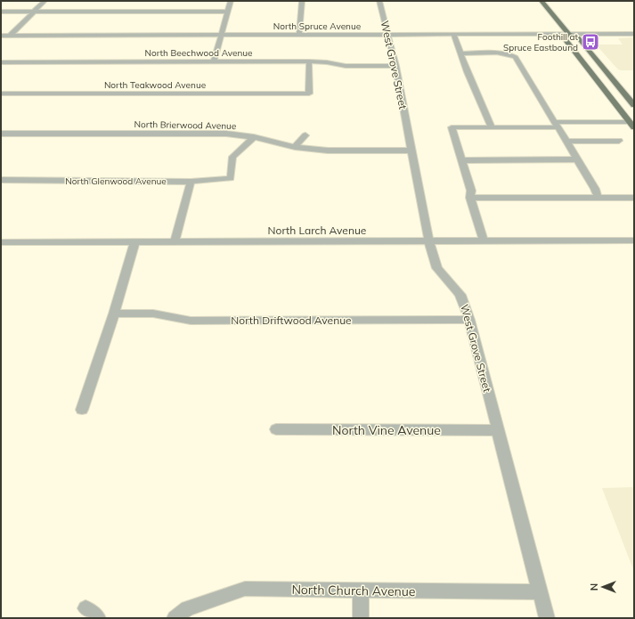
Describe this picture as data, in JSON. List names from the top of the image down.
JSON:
{
  "streets": {
    "street": [
      "North Spruce Avenue",
      "North Beechwood Avenue",
      "West Grove Street",
      "North Teakwood Avenue",
      "North Brierwood Avenue",
      "North Glenwood Avenue",
      "North Larch Avenue",
      "North Driftwood Avenue",
      "North Vine Avenue",
      "North Church Avenue"
    ]
  },
  "crossings": [
    ["North Spruce Avenue", "West Grove Street"],
    ["North Beechwood Avenue", "West Grove Street"],
    ["North Beechwood Avenue", "North Teakwood Avenue"],
    ["West Grove Street", "North Brierwood Avenue"],
    ["West Grove Street", "North Larch Avenue"],
    ["West Grove Street", "North Driftwood Avenue"],
    ["West Grove Street", "North Vine Avenue"],
    ["West Grove Street", "North Church Avenue"],
    ["North Brierwood Avenue", "North Glenwood Avenue"]
  ],
  "places": {
    "bus stop": ["Foothill at Spruce Eastbound"]
  },
  "north": "left"
}
